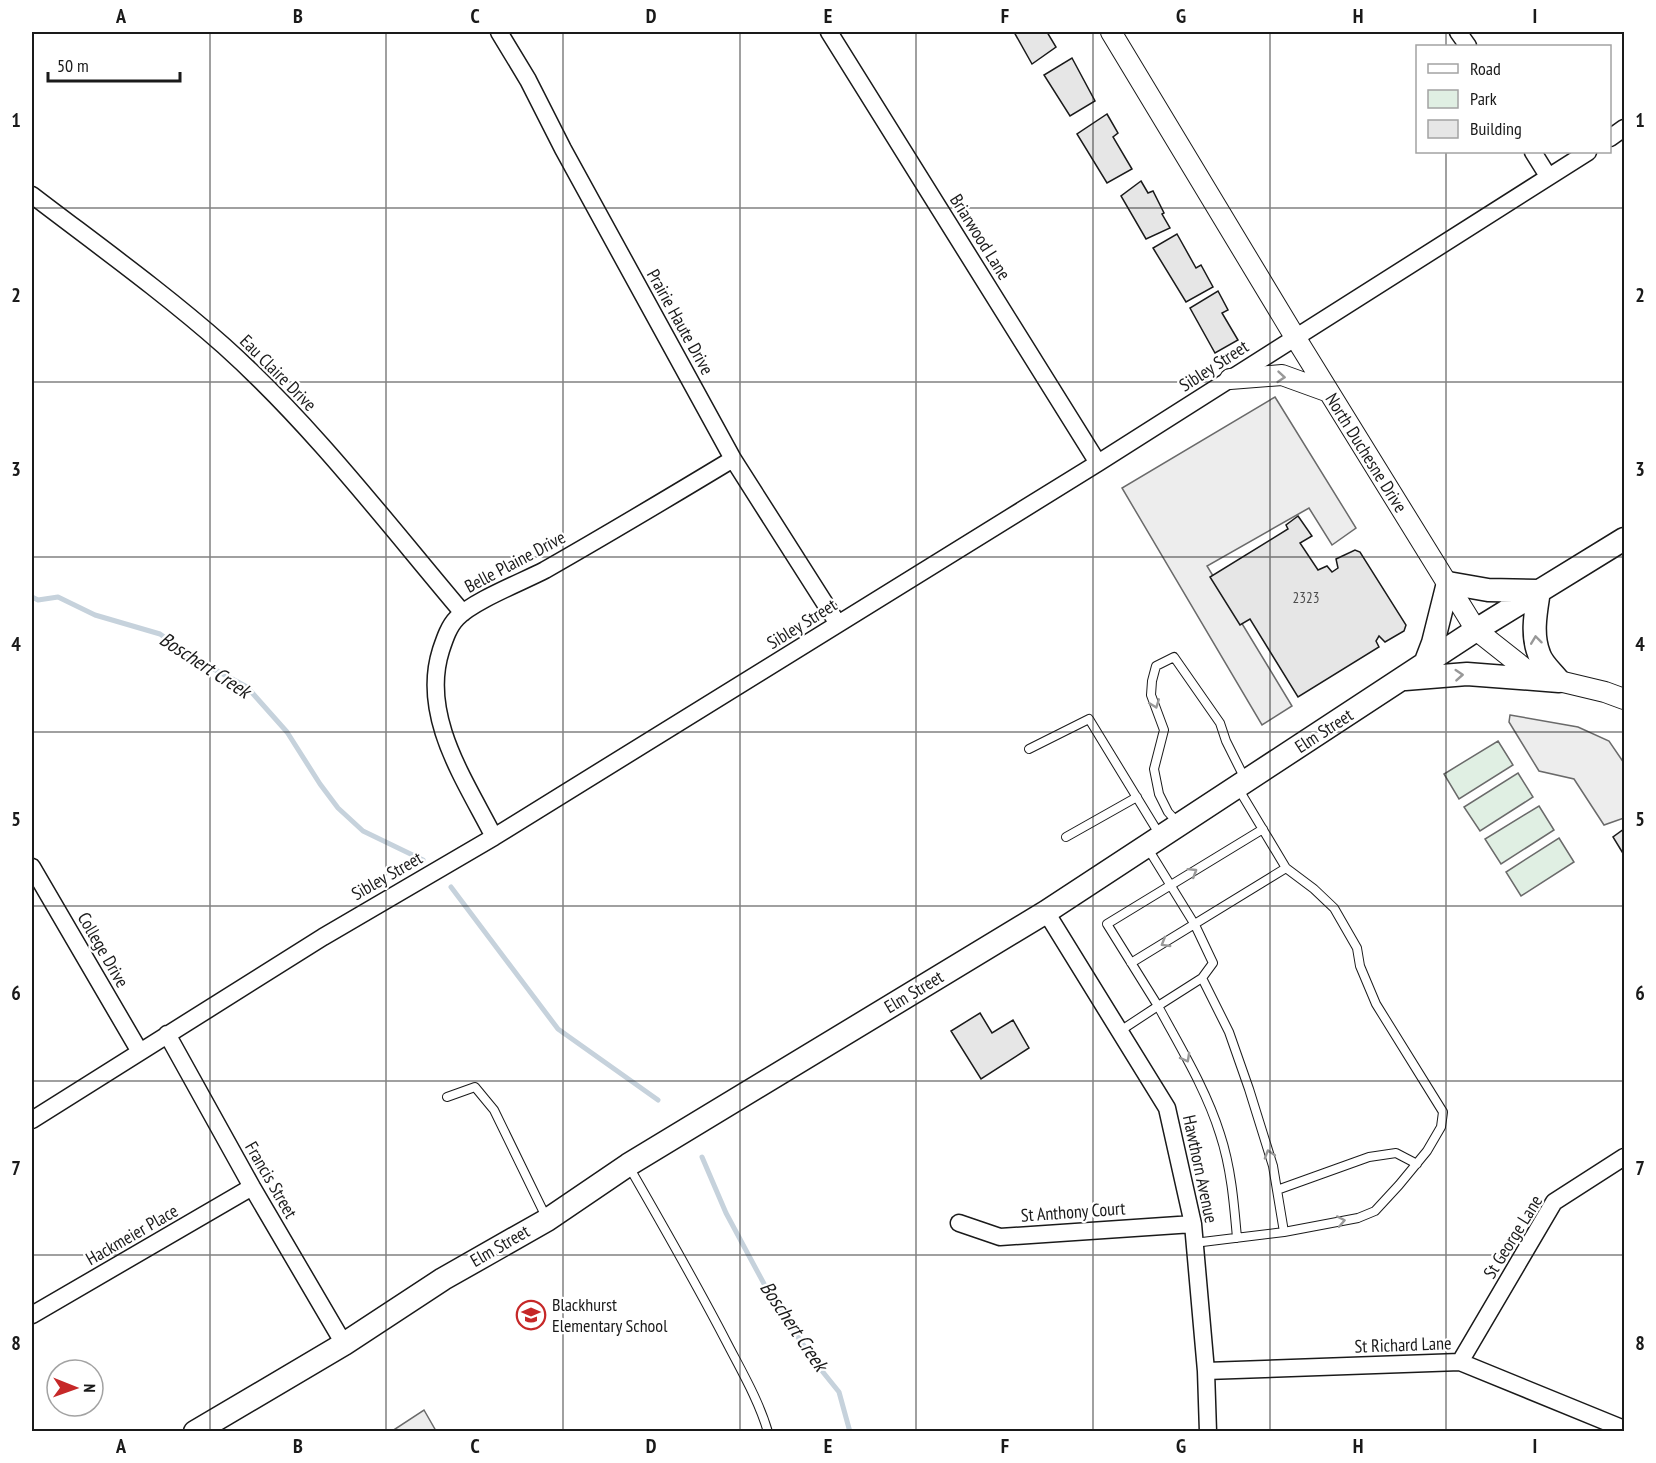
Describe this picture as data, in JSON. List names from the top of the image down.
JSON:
{
  "streets": {
    "main road": ["Elm Street"],
    "street": [
      "Briarwood Lane",
      "Prairie Haute Drive",
      "Sibley Street",
      "Eau Claire Drive",
      "North Duchesne Drive",
      "Belle Plaine Drive",
      "College Drive",
      "Hawthorn Avenue",
      "Francis Street",
      "St Anthony Court",
      "Hackmeier Place",
      "St George Lane",
      "St Richard Lane"
    ]
  },
  "crossings": [
    ["Briarwood Lane", "Sibley Street"],
    ["Prairie Haute Drive", "Sibley Street"],
    ["Prairie Haute Drive", "Belle Plaine Drive"],
    ["Sibley Street", "North Duchesne Drive"],
    ["Sibley Street", "Belle Plaine Drive"],
    ["Sibley Street", "College Drive"],
    ["Sibley Street", "Francis Street"],
    ["Eau Claire Drive", "Belle Plaine Drive"],
    ["North Duchesne Drive", "Elm Street"],
    ["Elm Street", "Hawthorn Avenue"],
    ["Elm Street", "Francis Street"],
    ["Hawthorn Avenue", "St Anthony Court"],
    ["Hawthorn Avenue", "St Richard Lane"],
    ["Francis Street", "Hackmeier Place"],
    ["St George Lane", "St Richard Lane"]
  ],
  "water": ["Boschert Creek"],
  "places": {
    "school or university": ["Blackhurst Elementary School"]
  },
  "house_numbers": ["2323"],
  "legend": ["Road", "Park", "Building"],
  "scale_bar": "50 m",
  "north": "right",
  "grid": {
    "columns": [
      "A",
      "B",
      "C",
      "D",
      "E",
      "F",
      "G",
      "H",
      "I"
    ],
    "rows": [
      "1",
      "2",
      "3",
      "4",
      "5",
      "6",
      "7",
      "8"
    ]
  }
}
